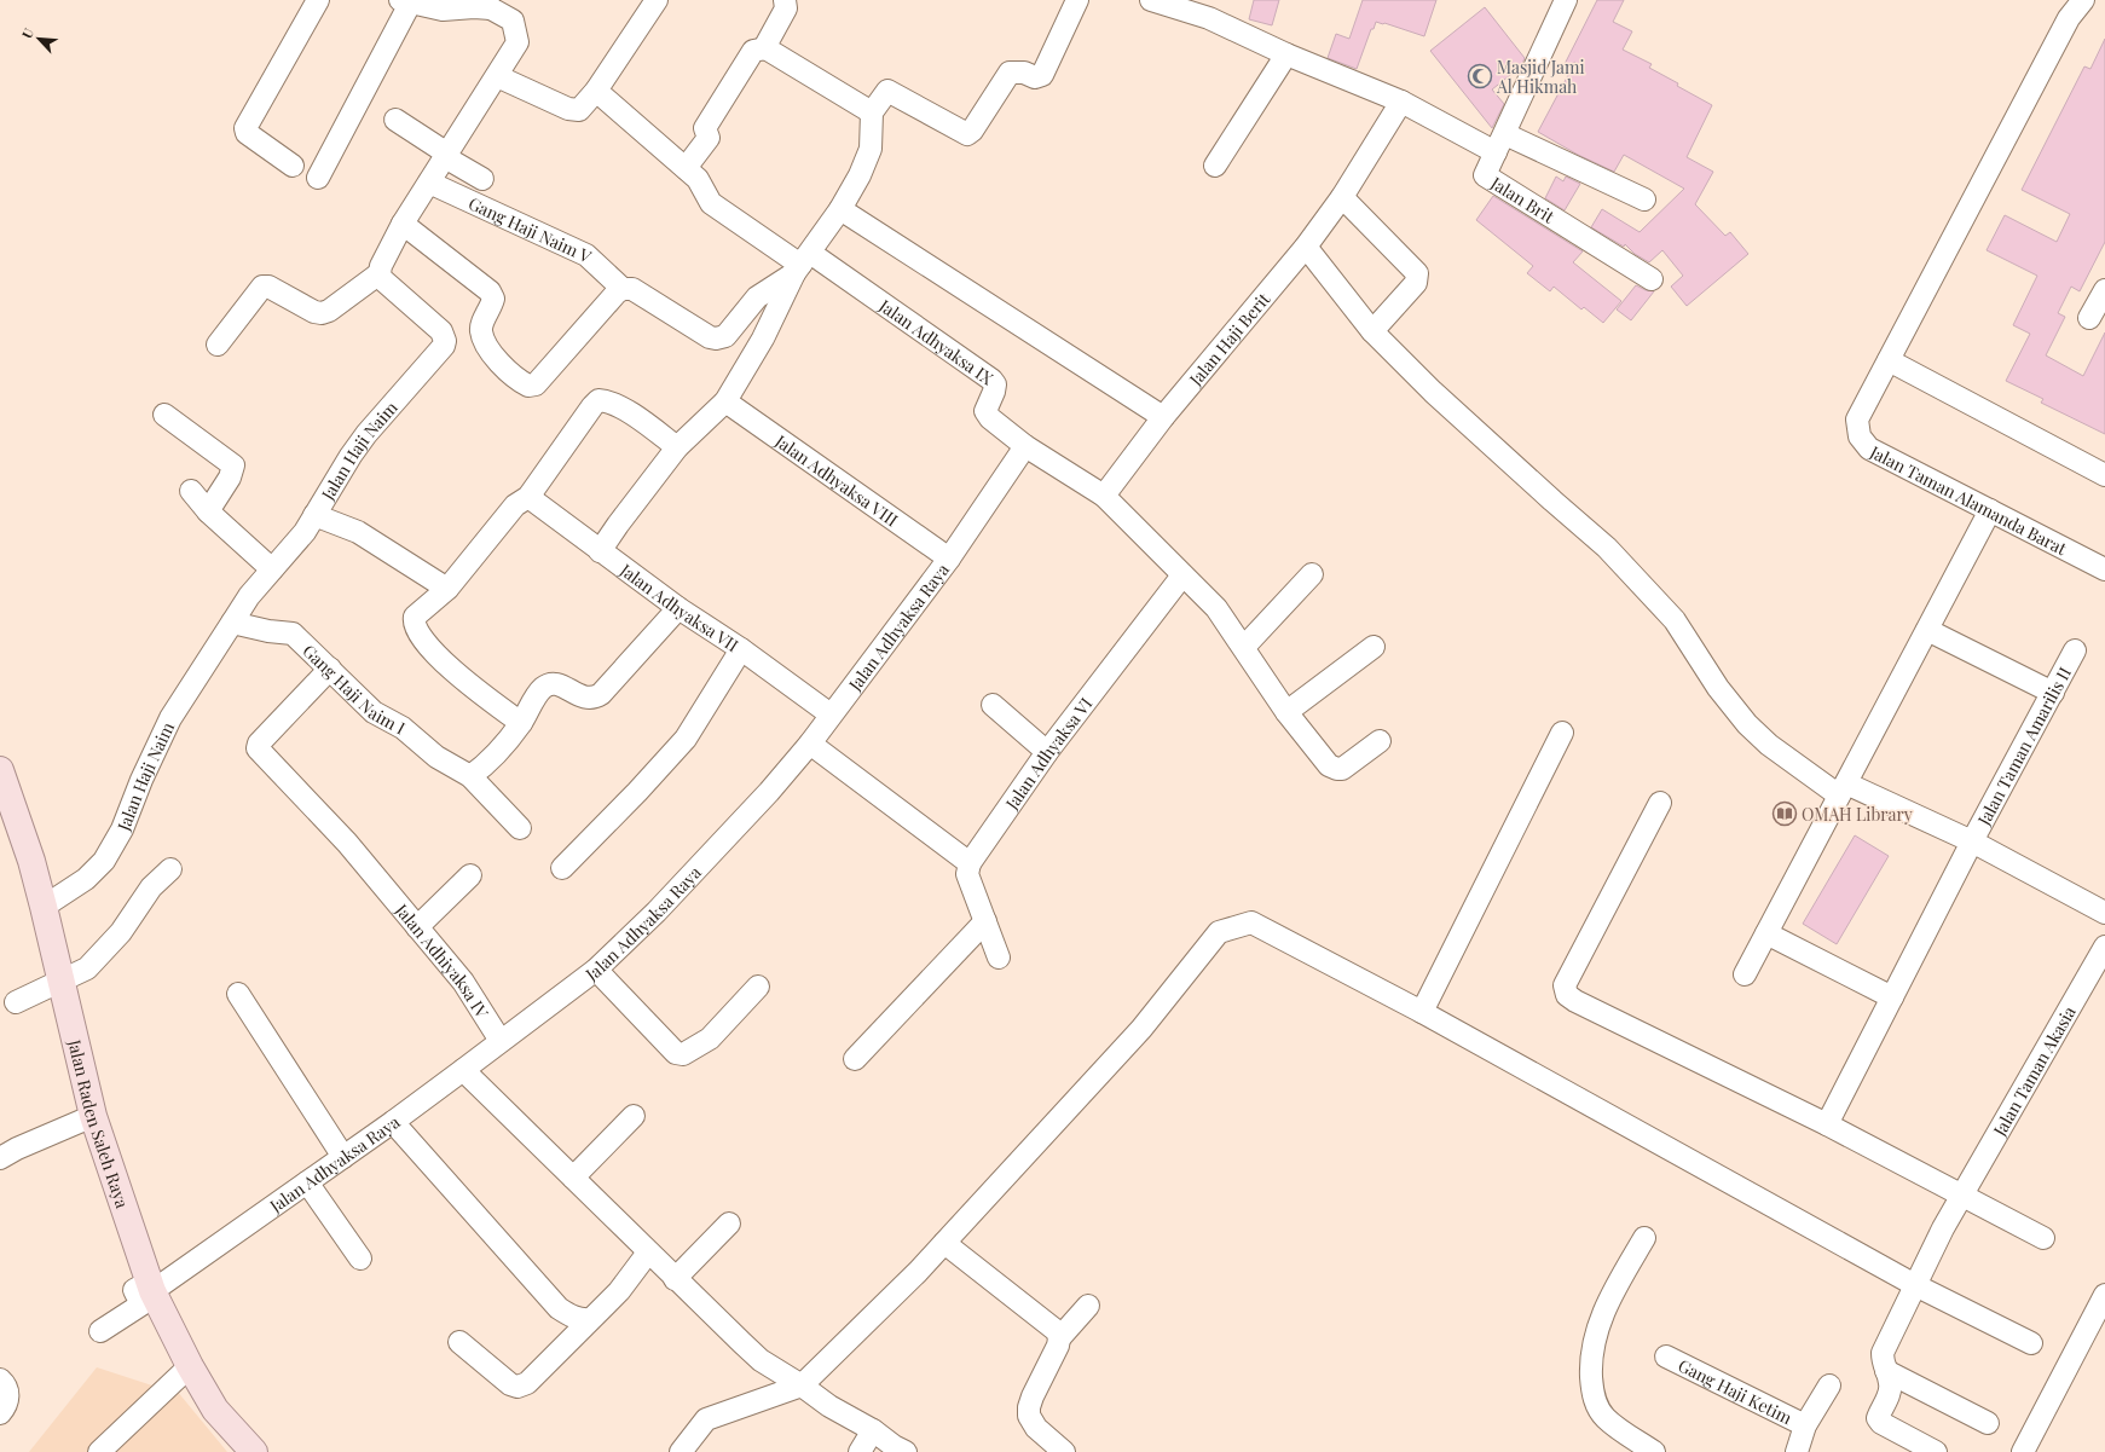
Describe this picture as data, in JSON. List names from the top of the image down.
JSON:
{
  "streets": {
    "main road": ["Jalan Raden Saleh Raya"],
    "street": [
      "Jalan Brit",
      "Gang Haji Naim V",
      "Jalan Haji Berit",
      "Jalan Adhyaksa IX",
      "Jalan Haji Naim",
      "Jalan Adhyaksa VIII",
      "Jalan Taman Alamanda Barat",
      "Jalan Adhyaksa VII",
      "Jalan Adhyaksa Raya",
      "Gang Haji Naim I",
      "Jalan Taman Amarilis II",
      "Jalan Adhyaksa VI",
      "Jalan Adhiyaksa IV",
      "Jalan Taman Akasia",
      "Gang Haji Ketim"
    ]
  },
  "crossings": [
    ["Jalan Adhyaksa IX", "Jalan Adhyaksa Raya"],
    ["Jalan Haji Naim", "Gang Haji Naim I"],
    ["Jalan Haji Naim", "Jalan Raden Saleh Raya"],
    ["Jalan Adhyaksa VIII", "Jalan Adhyaksa Raya"],
    ["Jalan Adhyaksa VII", "Jalan Adhyaksa Raya"],
    ["Jalan Adhyaksa Raya", "Jalan Adhiyaksa IV"],
    ["Jalan Adhyaksa Raya", "Jalan Raden Saleh Raya"],
    ["Gang Haji Naim I", "Jalan Adhiyaksa IV"]
  ],
  "places": {
    "mosque": ["Masjid Jami Al Hikmah"],
    "library": ["OMAH Library"]
  },
  "north": "top left"
}
